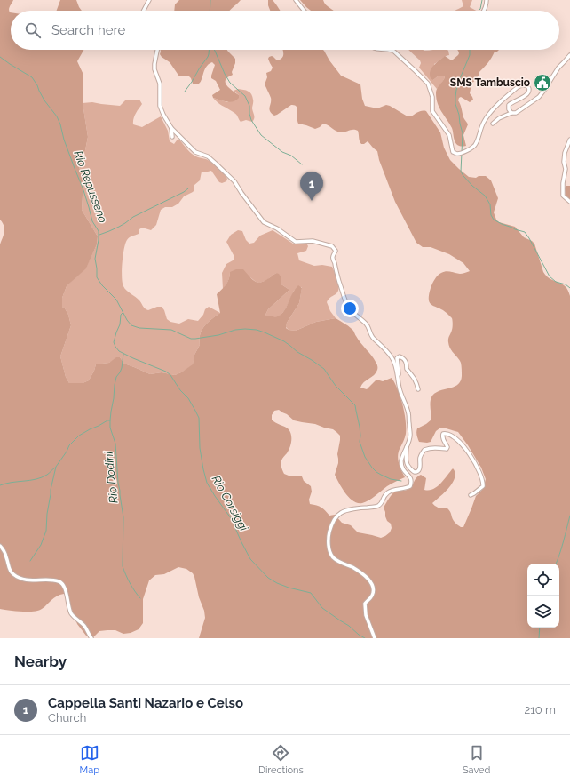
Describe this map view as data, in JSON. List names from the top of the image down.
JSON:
{
  "water": ["Rio Repusseno", "Rio Dodini", "Rio Corsiggi"],
  "places": {
    "public building": ["SMS Tambuscio"]
  },
  "page": {
    "search": "Search here",
    "pins": "1",
    "heading": "Nearby",
    "list": [
      {
        "mark": "1",
        "name": "Cappella Santi Nazario e Celso",
        "note": "Church",
        "value": "210 m"
      }
    ],
    "nav": ["Map", "Directions", "Saved"]
  }
}
